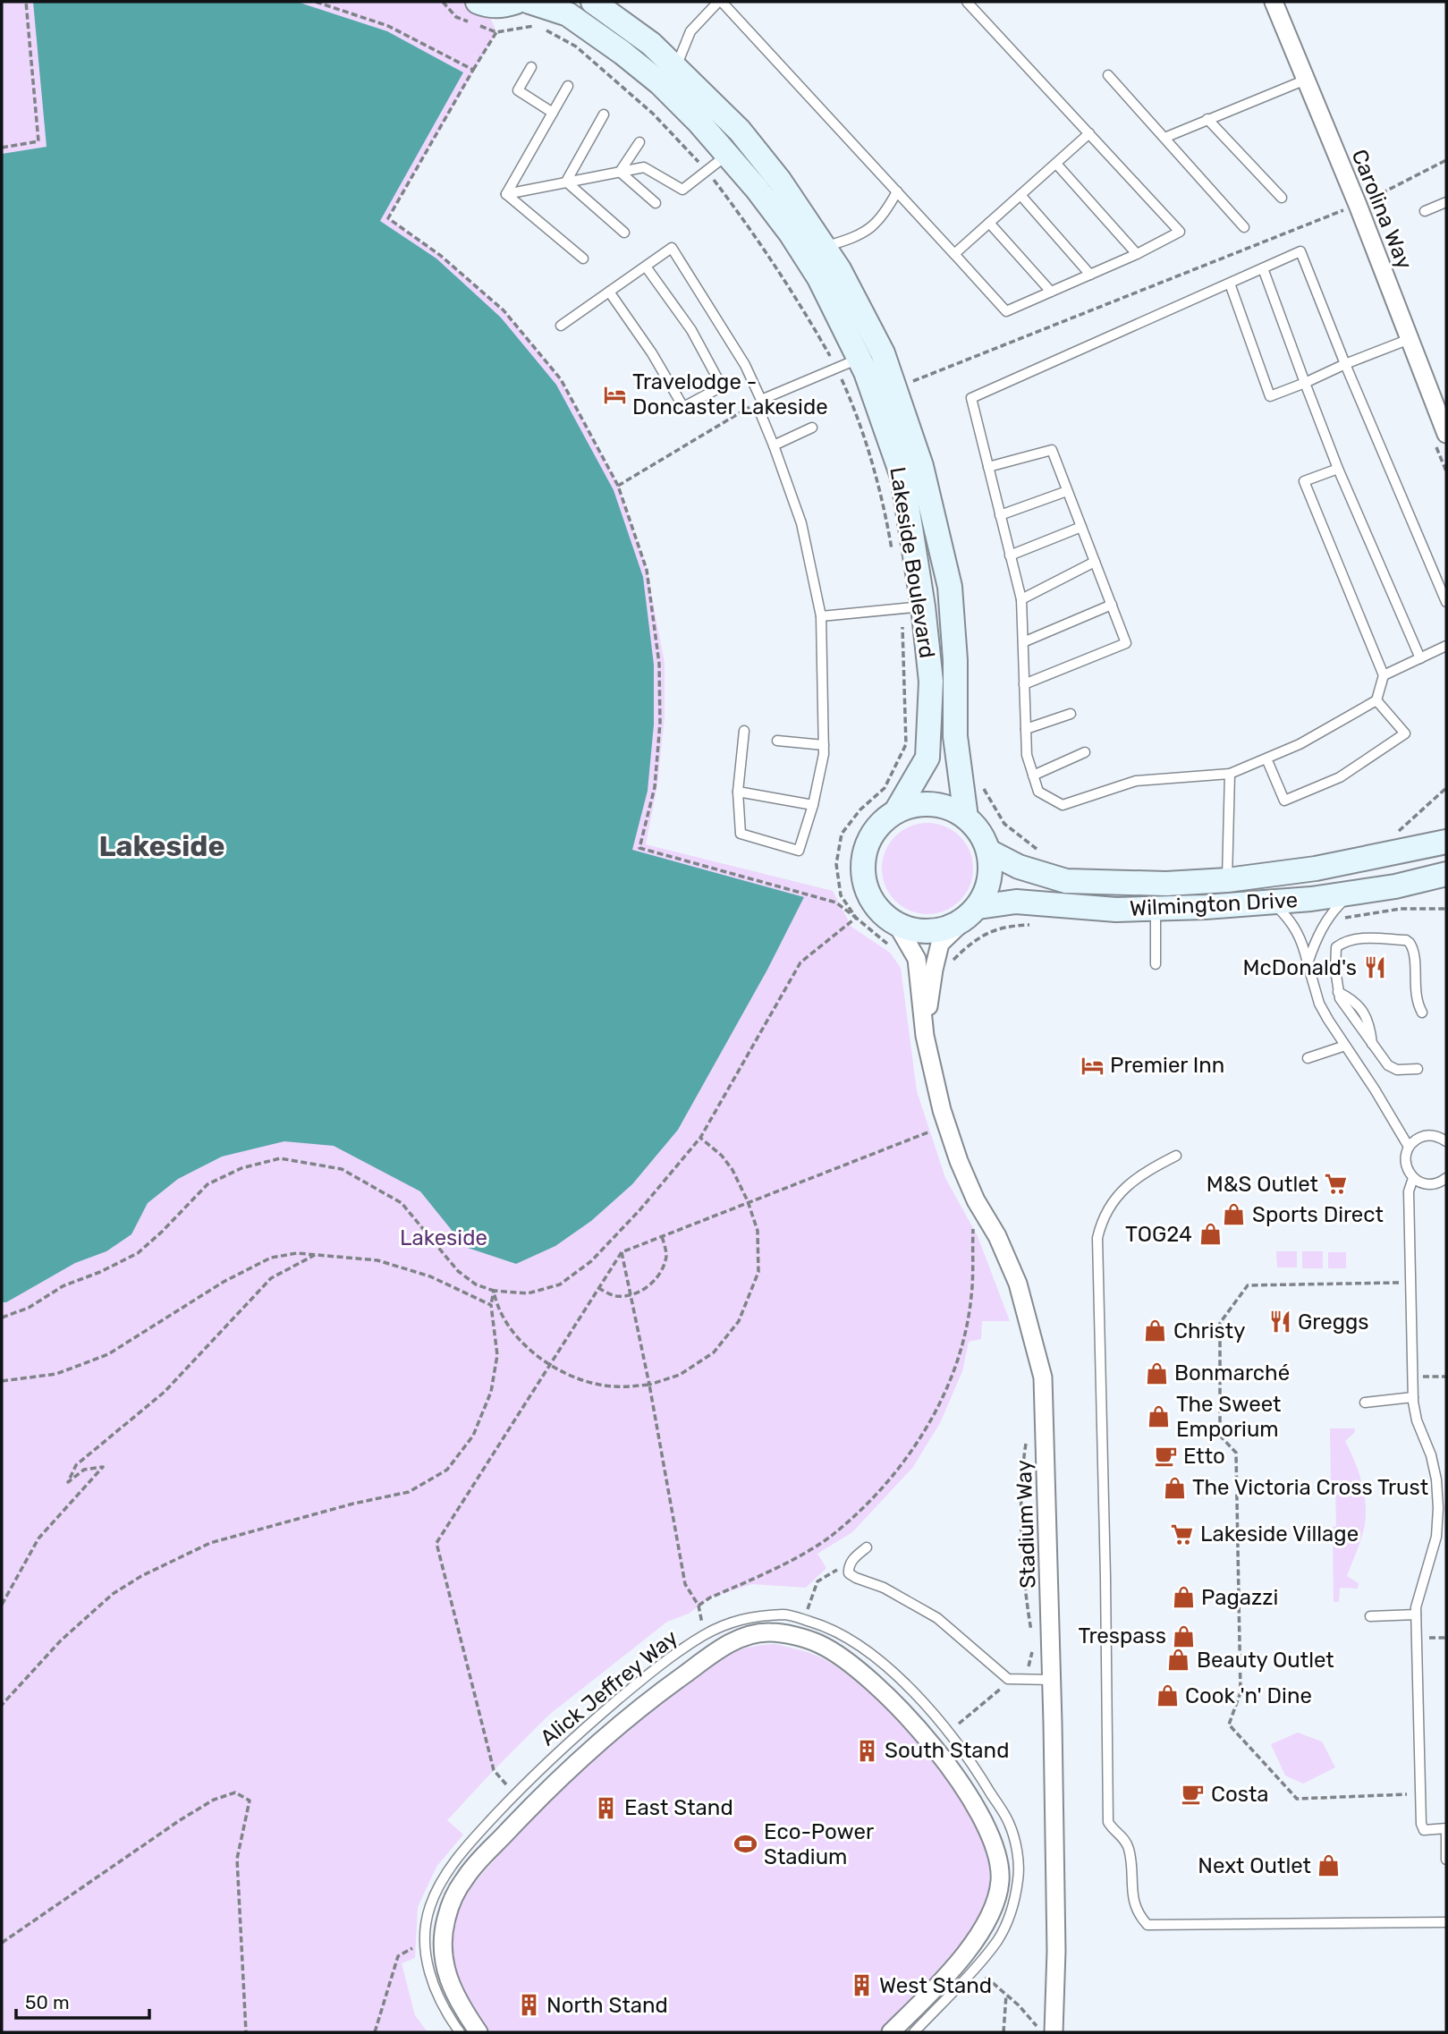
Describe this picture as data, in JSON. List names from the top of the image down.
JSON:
{
  "streets": {
    "street": [
      "Carolina Way",
      "Lakeside Boulevard",
      "Wilmington Drive",
      "Stadium Way"
    ],
    "lane": ["Alick Jeffrey Way"]
  },
  "crossings": [
    ["Lakeside Boulevard", "Wilmington Drive"],
    ["Lakeside Boulevard", "Stadium Way"],
    ["Wilmington Drive", "Stadium Way"]
  ],
  "districts": ["Lakeside"],
  "parks": ["Lakeside"],
  "places": {
    "hotel": ["Travelodge - Doncaster Lakeside", "Premier Inn"],
    "restaurant": ["McDonald's", "Greggs"],
    "supermarket": ["M&S Outlet", "Lakeside Village"],
    "shop": [
      "Sports Direct",
      "TOG24",
      "Christy",
      "Bonmarché",
      "The Sweet Emporium",
      "The Victoria Cross Trust",
      "Pagazzi",
      "Trespass",
      "Beauty Outlet",
      "Cook 'n' Dine",
      "Next Outlet"
    ],
    "cafe": ["Etto", "Costa"],
    "building": [
      "South Stand",
      "East Stand",
      "West Stand",
      "North Stand"
    ],
    "sports": ["Eco-Power Stadium"]
  },
  "scale_bar": "50 m"
}
